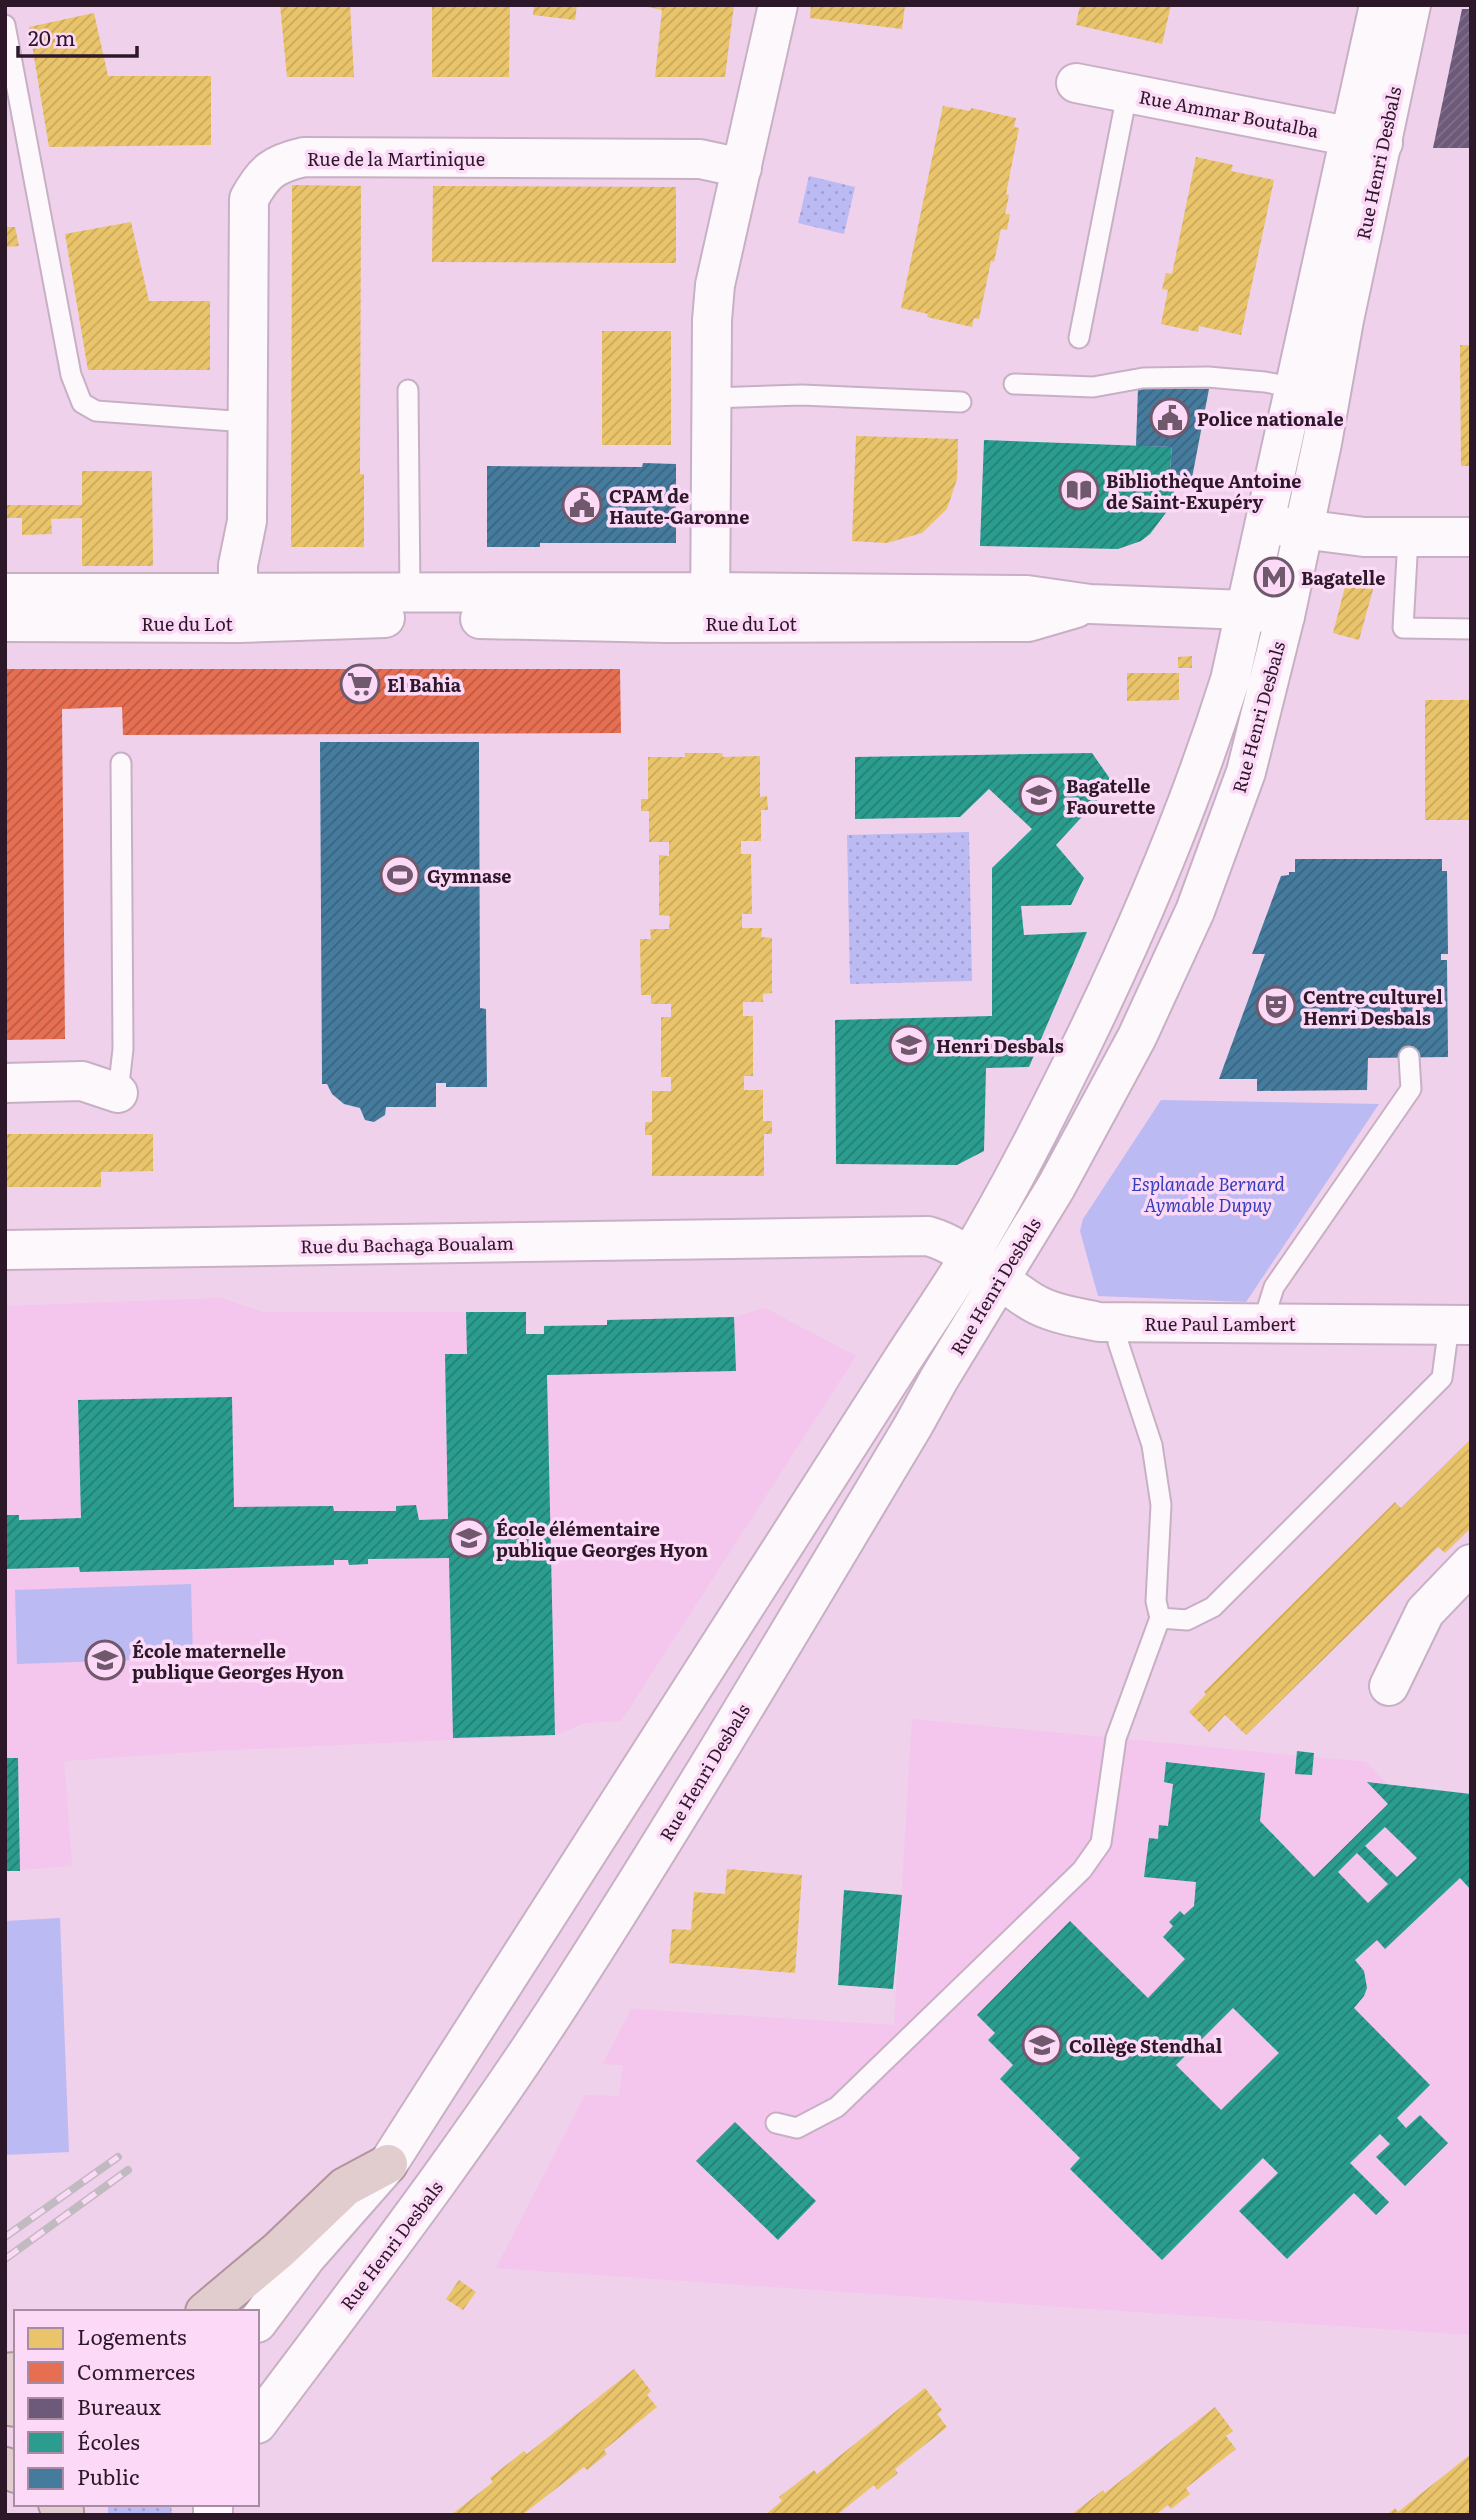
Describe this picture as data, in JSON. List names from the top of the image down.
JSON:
{
  "streets": {
    "street": [
      "Rue Ammar Boutalba",
      "Rue de la Martinique",
      "Rue Henri Desbals",
      "Rue du Lot",
      "Rue du Bachaga Boualam",
      "Rue Paul Lambert"
    ]
  },
  "crossings": [
    ["Rue Ammar Boutalba", "Rue Henri Desbals"],
    ["Rue de la Martinique", "Rue du Lot"],
    ["Rue Henri Desbals", "Rue du Lot"],
    ["Rue Henri Desbals", "Rue du Bachaga Boualam"],
    ["Rue Henri Desbals", "Rue Paul Lambert"],
    ["Rue du Bachaga Boualam", "Rue Paul Lambert"]
  ],
  "parks": ["Esplanade Bernard Aymable Dupuy"],
  "places": {
    "public building": ["Police nationale", "CPAM de Haute-Garonne"],
    "library": ["Bibliothèque Antoine de Saint-Exupéry"],
    "metro station": ["Bagatelle"],
    "supermarket": ["El Bahia"],
    "school or university": [
      "Bagatelle Faourette",
      "Henri Desbals",
      "École élémentaire publique Georges Hyon",
      "École maternelle publique Georges Hyon",
      "Collège Stendhal"
    ],
    "sports": ["Gymnase"],
    "theatre": ["Centre culturel Henri Desbals"]
  },
  "legend": [
    "Logements",
    "Commerces",
    "Bureaux",
    "Écoles",
    "Public"
  ],
  "scale_bar": "20 m"
}
